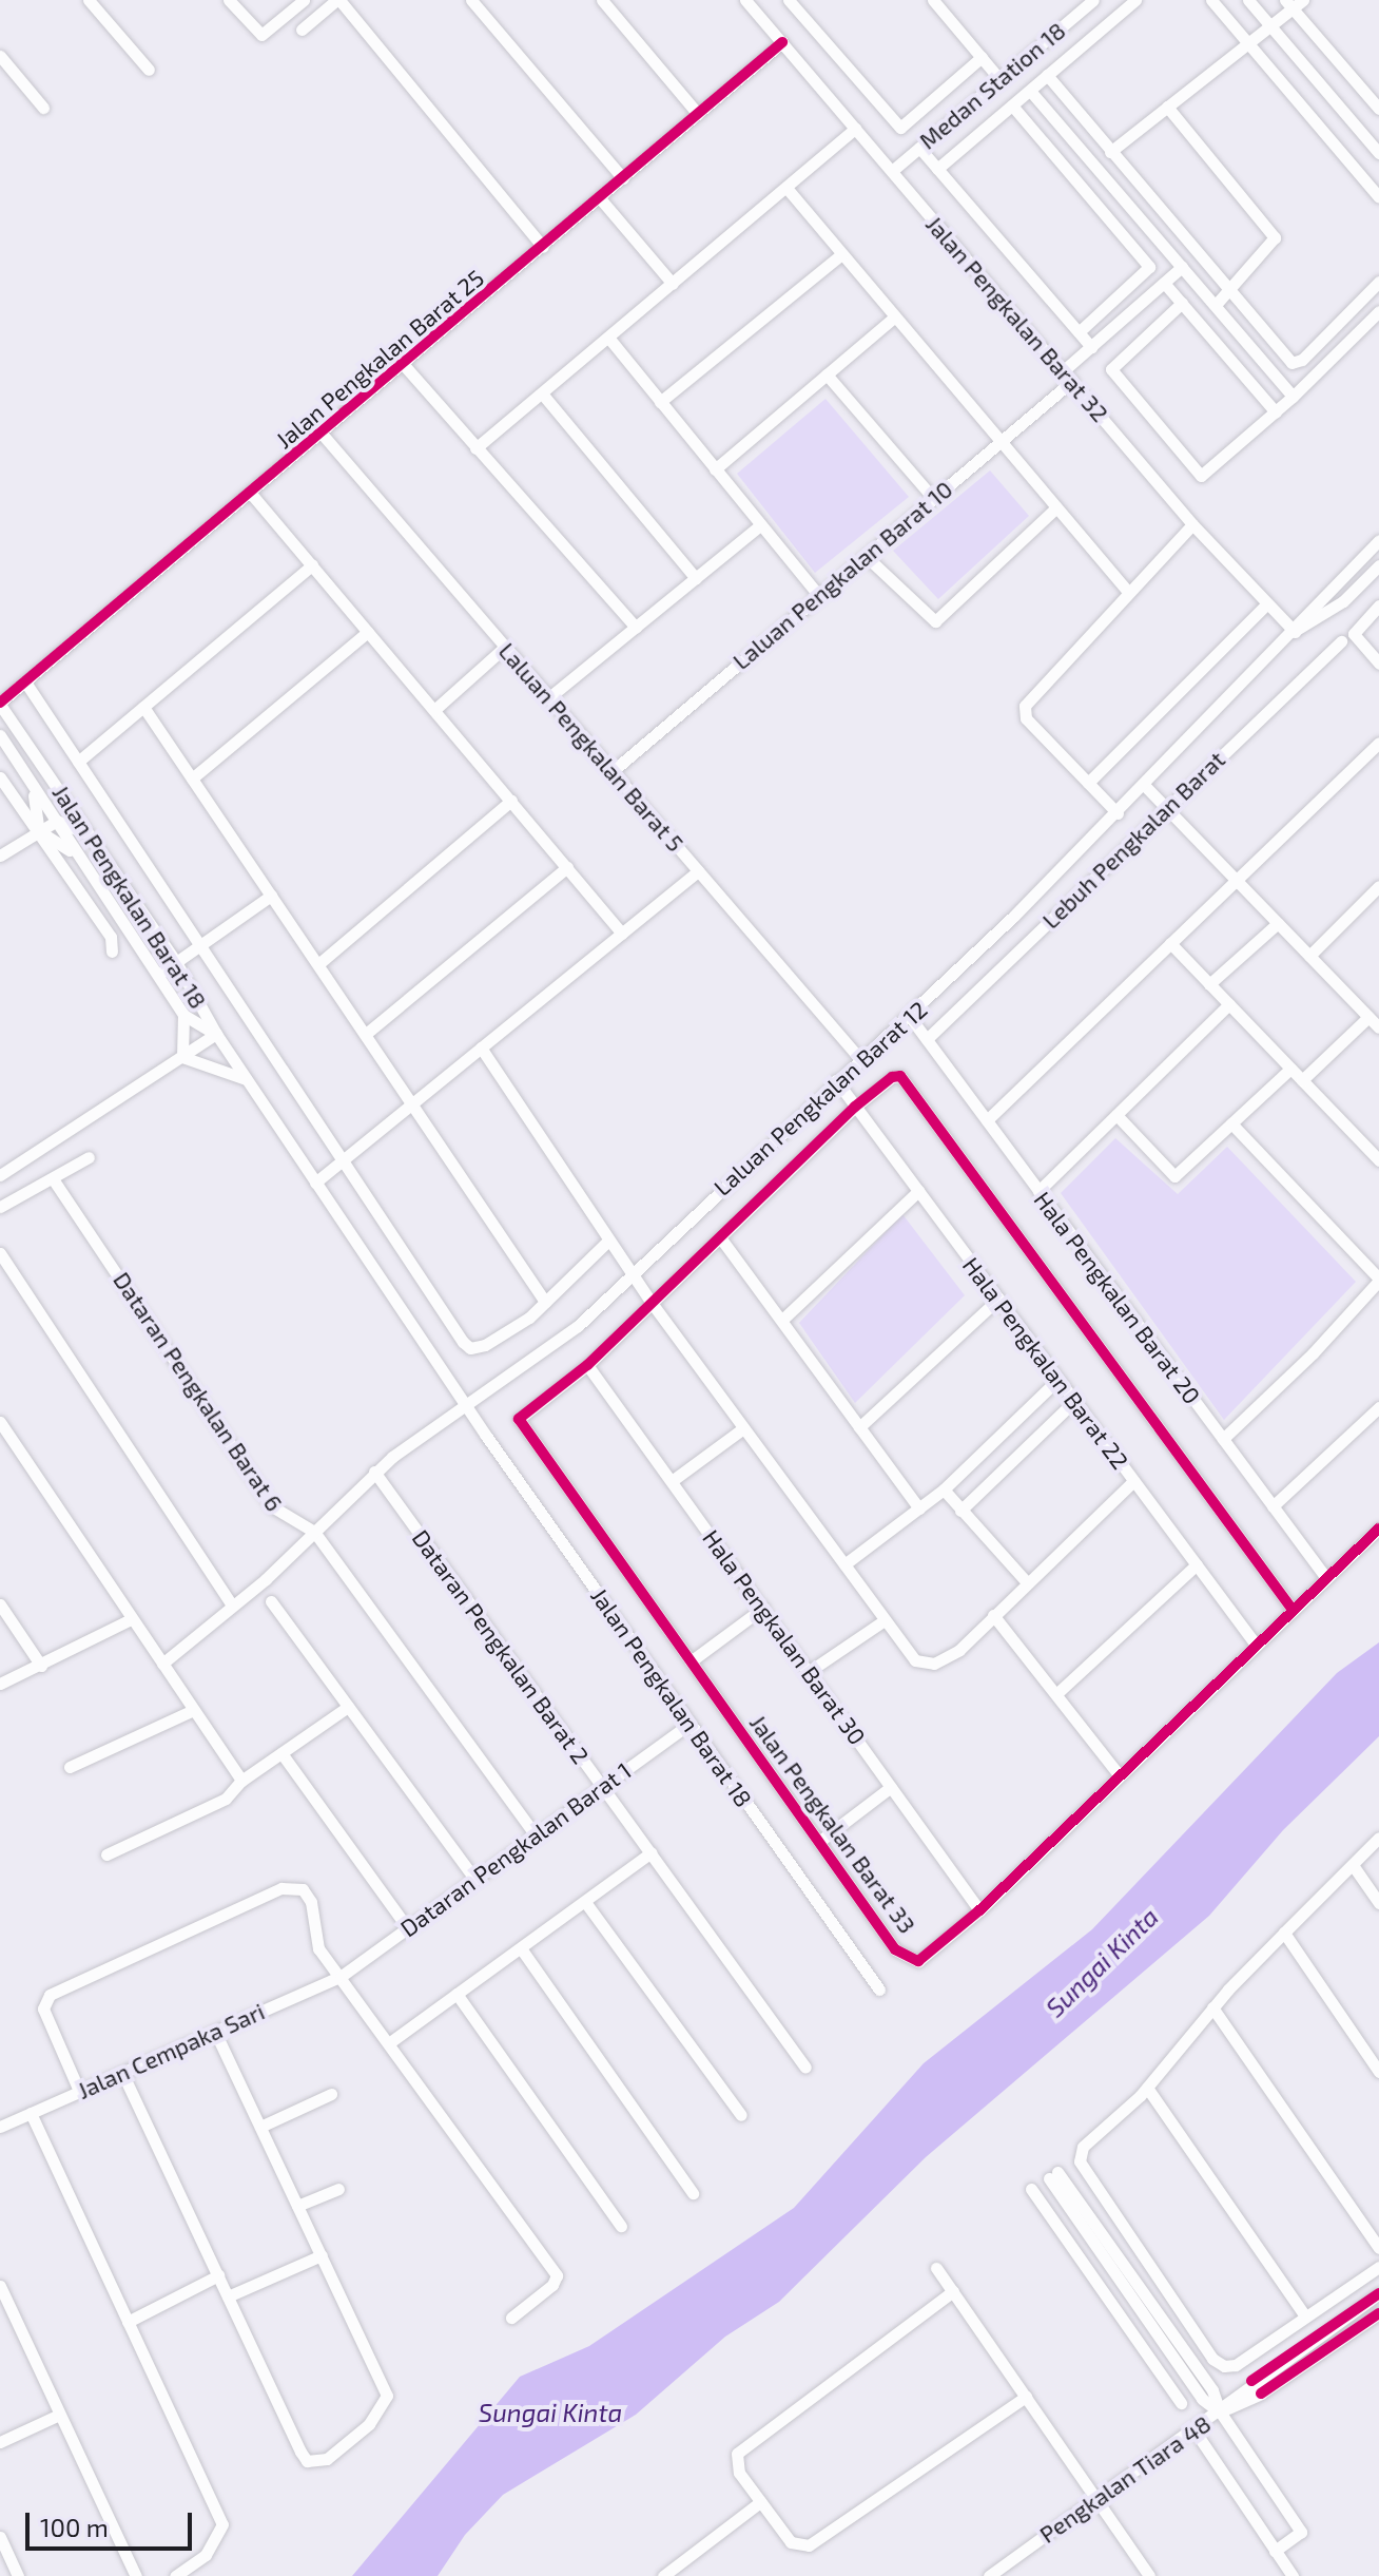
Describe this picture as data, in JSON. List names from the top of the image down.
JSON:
{
  "streets": {
    "street": [
      "Medan Station 18",
      "Jalan Pengkalan Barat 32",
      "Jalan Pengkalan Barat 25",
      "Laluan Pengkalan Barat 10",
      "Laluan Pengkalan Barat 5",
      "Lebuh Pengkalan Barat",
      "Jalan Pengkalan Barat 18",
      "Laluan Pengkalan Barat 12",
      "Hala Pengkalan Barat 20",
      "Hala Pengkalan Barat 22",
      "Dataran Pengkalan Barat 6",
      "Hala Pengkalan Barat 30",
      "Dataran Pengkalan Barat 2",
      "Jalan Pengkalan Barat 33",
      "Dataran Pengkalan Barat 1",
      "Jalan Cempaka Sari",
      "Pengkalan Tiara 48"
    ]
  },
  "crossings": [
    ["Medan Station 18", "Jalan Pengkalan Barat 32"],
    ["Jalan Pengkalan Barat 32", "Jalan Pengkalan Barat 25"],
    ["Jalan Pengkalan Barat 32", "Laluan Pengkalan Barat 10"],
    ["Jalan Pengkalan Barat 32", "Laluan Pengkalan Barat 12"],
    ["Jalan Pengkalan Barat 25", "Laluan Pengkalan Barat 5"],
    ["Jalan Pengkalan Barat 25", "Jalan Pengkalan Barat 18"],
    ["Laluan Pengkalan Barat 10", "Laluan Pengkalan Barat 5"],
    ["Laluan Pengkalan Barat 5", "Laluan Pengkalan Barat 12"],
    ["Lebuh Pengkalan Barat", "Hala Pengkalan Barat 20"],
    ["Jalan Pengkalan Barat 18", "Laluan Pengkalan Barat 12"],
    ["Jalan Pengkalan Barat 18", "Dataran Pengkalan Barat 1"],
    ["Laluan Pengkalan Barat 12", "Hala Pengkalan Barat 20"],
    ["Laluan Pengkalan Barat 12", "Hala Pengkalan Barat 22"],
    ["Laluan Pengkalan Barat 12", "Dataran Pengkalan Barat 6"],
    ["Laluan Pengkalan Barat 12", "Dataran Pengkalan Barat 2"],
    ["Hala Pengkalan Barat 20", "Jalan Pengkalan Barat 33"],
    ["Hala Pengkalan Barat 22", "Jalan Pengkalan Barat 33"],
    ["Dataran Pengkalan Barat 6", "Dataran Pengkalan Barat 1"],
    ["Hala Pengkalan Barat 30", "Jalan Pengkalan Barat 33"],
    ["Dataran Pengkalan Barat 2", "Dataran Pengkalan Barat 1"],
    ["Dataran Pengkalan Barat 1", "Jalan Cempaka Sari"]
  ],
  "water": ["Sungai Kinta"],
  "scale_bar": "100 m"
}
